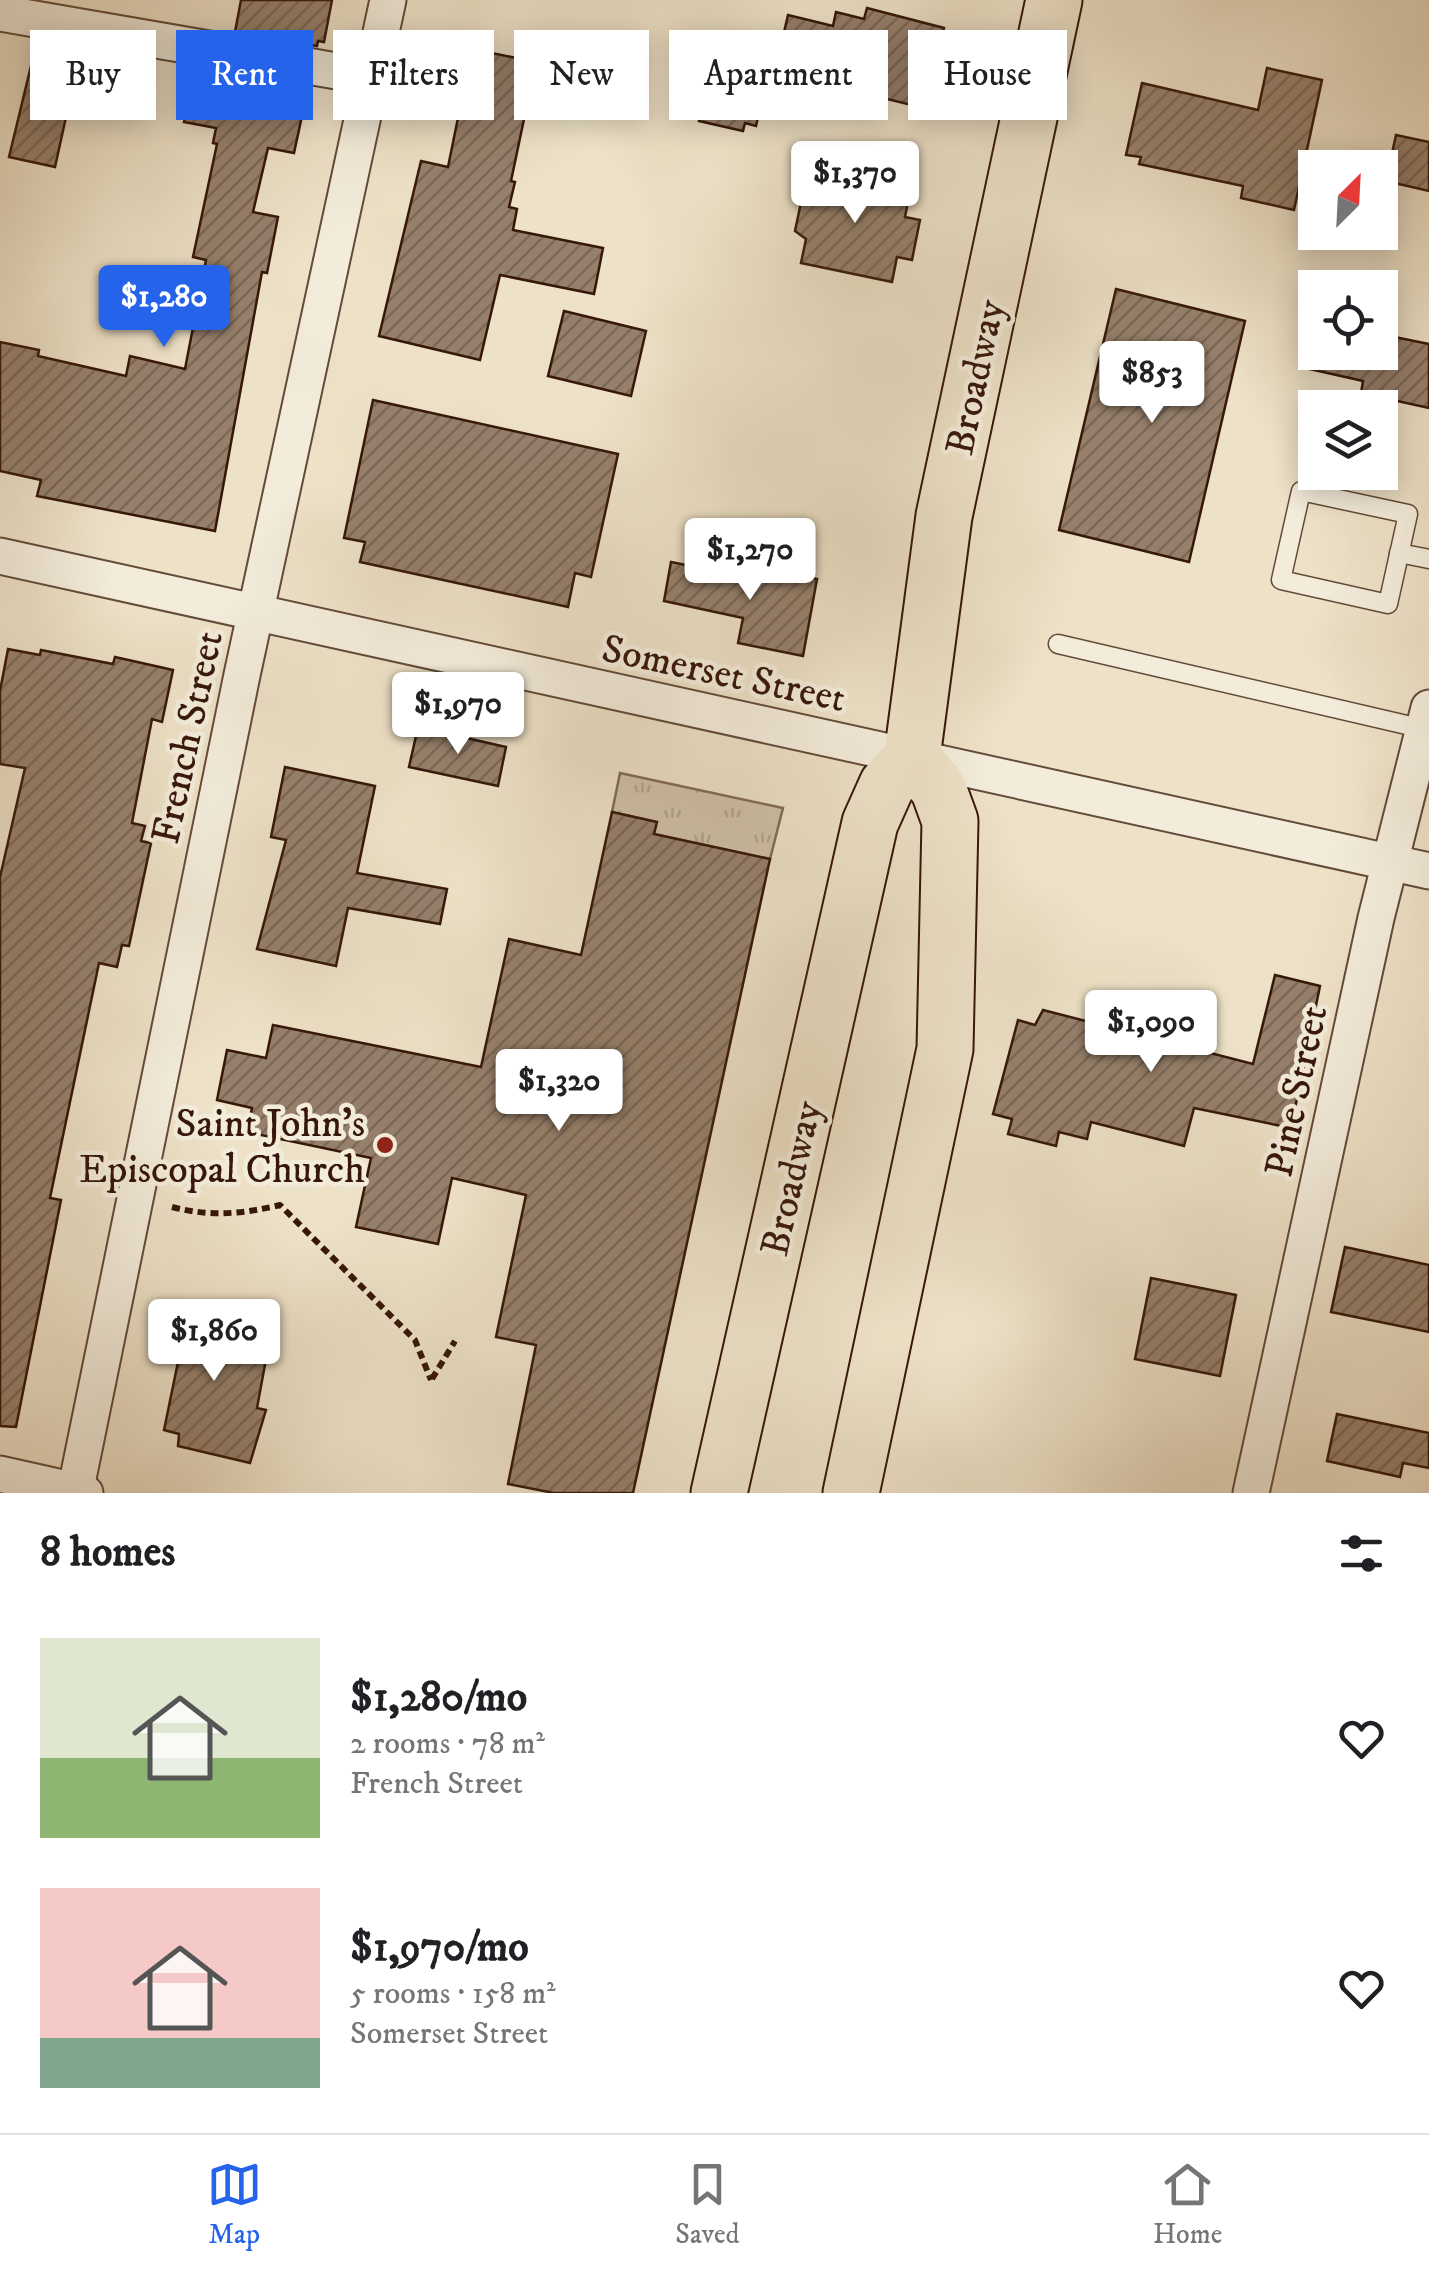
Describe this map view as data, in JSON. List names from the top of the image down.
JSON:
{
  "streets": {
    "main road": ["Broadway"],
    "street": ["Somerset Street", "French Street", "Pine Street"]
  },
  "crossings": [
    ["Broadway", "Somerset Street"],
    ["Somerset Street", "French Street"],
    ["Somerset Street", "Pine Street"]
  ],
  "places": ["Saint John's Episcopal Church"],
  "north": "top right",
  "page": {
    "chip": [
      "Buy",
      "Rent",
      "Filters",
      "New",
      "Apartment",
      "House"
    ],
    "price": [
      "$1,370",
      "$1,280",
      "$853",
      "$1,270",
      "$1,970",
      "$1,090",
      "$1,320",
      "$1,860"
    ],
    "heading": "8 homes",
    "list": [
      {
        "name": "$1,280/mo",
        "note": "2 rooms · 78 m² · French Street"
      },
      {
        "name": "$1,970/mo",
        "note": "5 rooms · 158 m² · Somerset Street"
      }
    ],
    "tabs": ["Map", "Saved", "Home"]
  }
}
